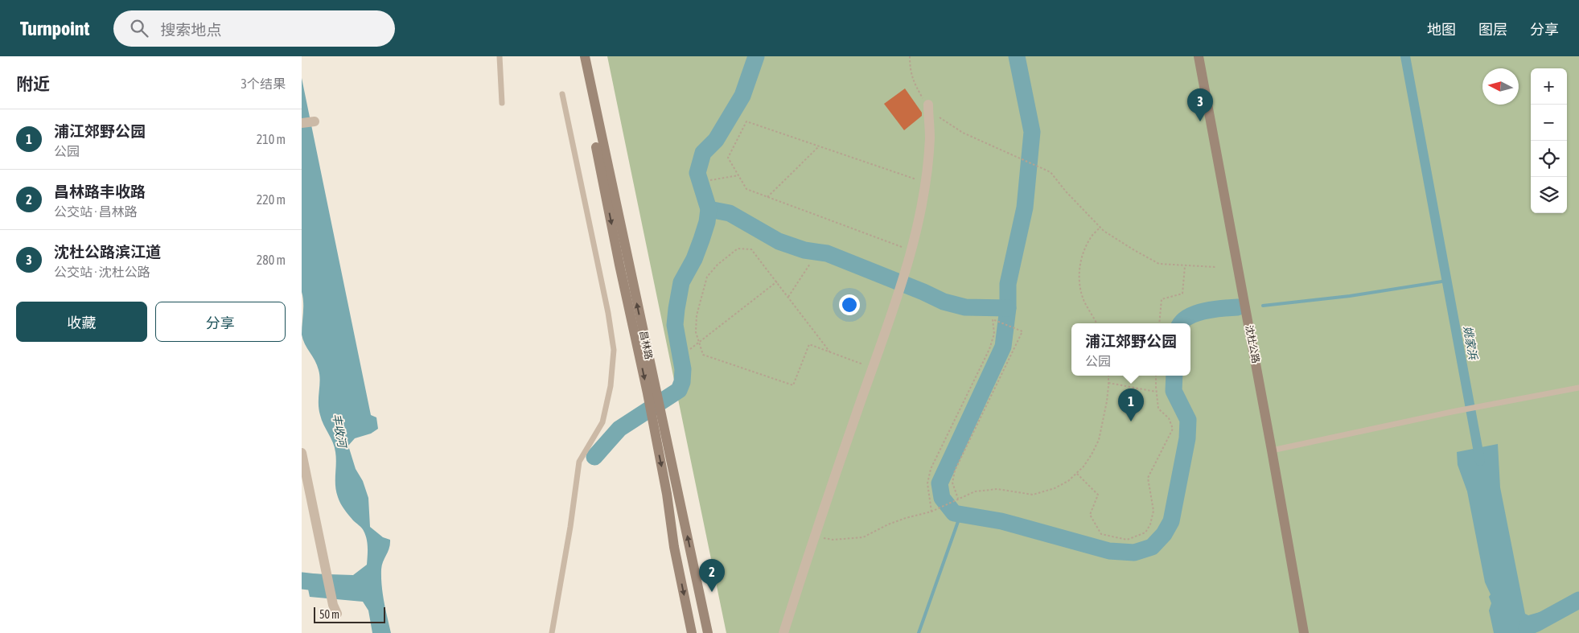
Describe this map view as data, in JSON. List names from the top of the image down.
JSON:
{
  "streets": {
    "street": ["沈杜公路", "昌林路"]
  },
  "water": ["姚家浜", "丰收河"],
  "scale_bar": "50 m",
  "north": "left",
  "page": {
    "header": "Turnpoint",
    "search": "搜索地点",
    "nav": ["地图", "图层", "分享"],
    "heading": ["附近", "3个结果"],
    "map_buttons": ["+", "−"],
    "pins": ["3", "1", "2"],
    "list": [
      {
        "mark": "1",
        "name": "浦江郊野公园",
        "note": "公园",
        "value": "210 m"
      },
      {
        "mark": "2",
        "name": "昌林路丰收路",
        "note": "公交站 · 昌林路",
        "value": "220 m"
      },
      {
        "mark": "3",
        "name": "沈杜公路滨江道",
        "note": "公交站 · 沈杜公路",
        "value": "280 m"
      }
    ],
    "buttons": ["收藏", "分享"],
    "popup": ["浦江郊野公园", "公园"],
    "scale": "50 m"
  }
}
